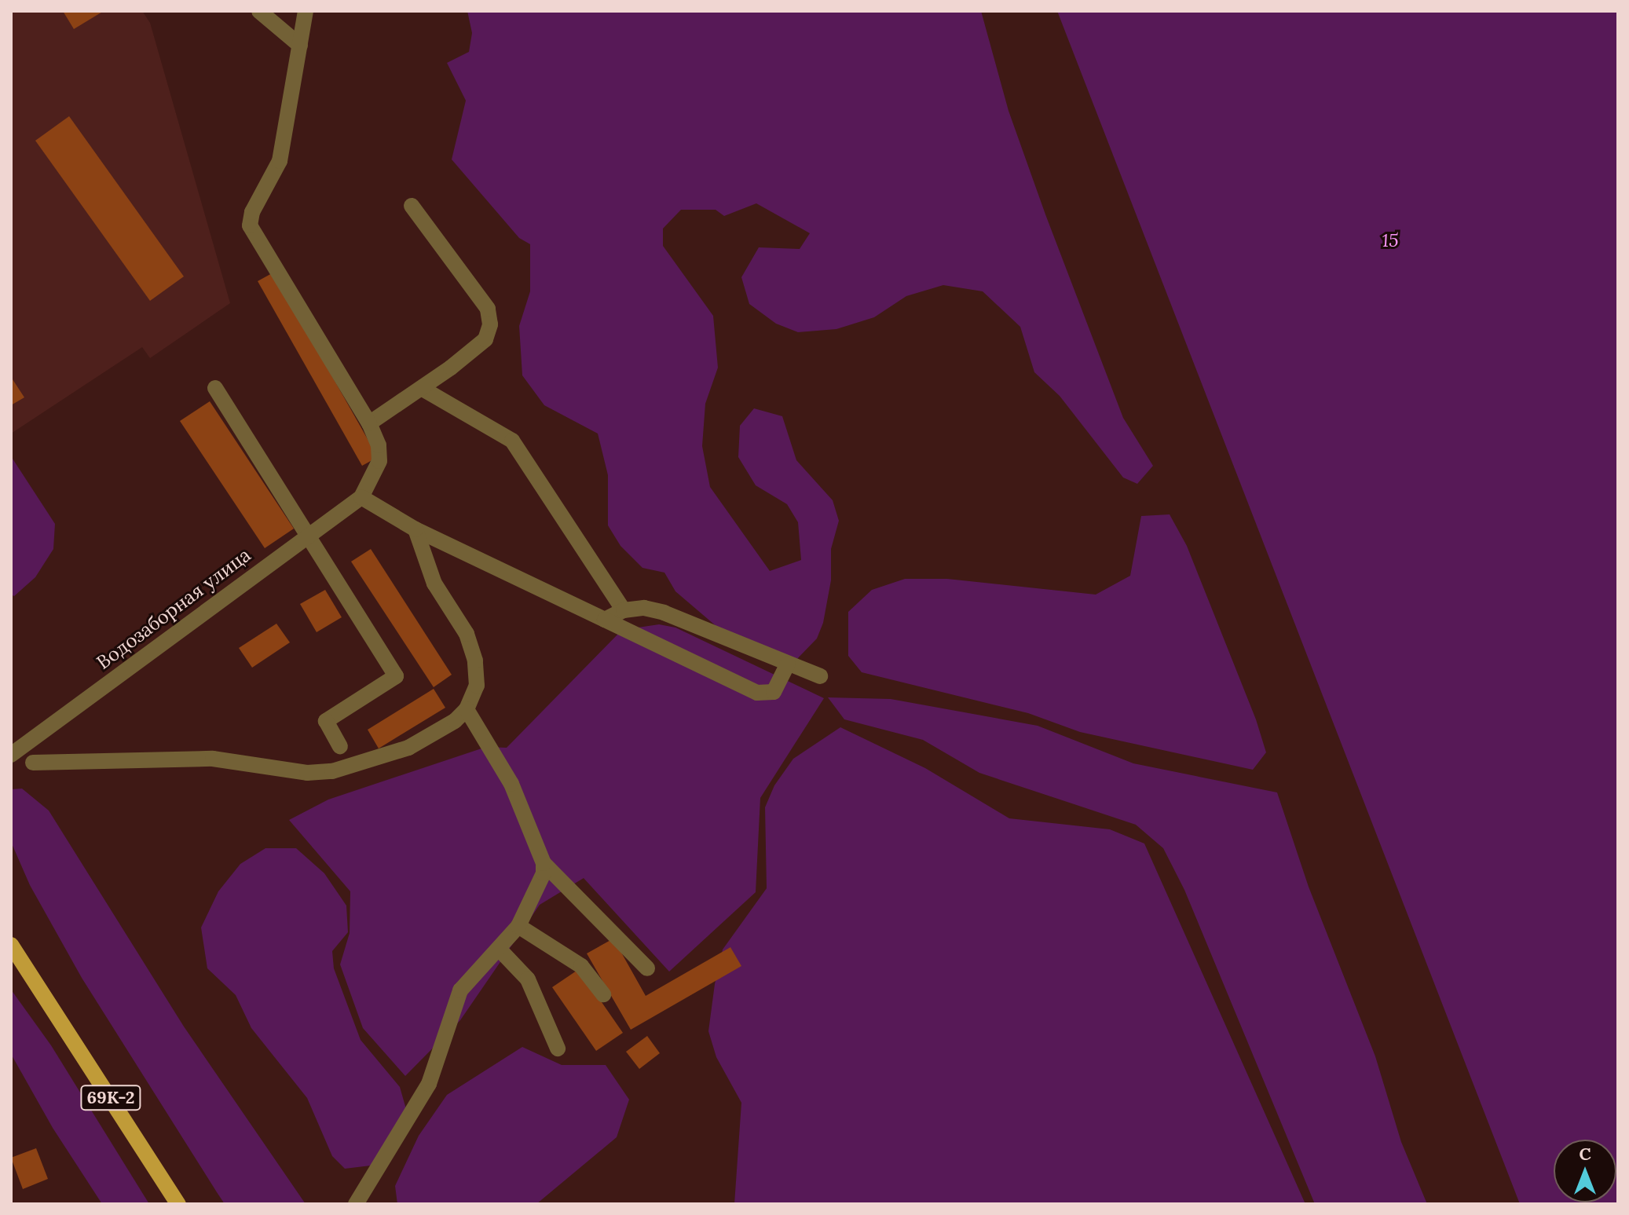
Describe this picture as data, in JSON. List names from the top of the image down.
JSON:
{
  "streets": {
    "main road": ["69К-2"],
    "street": ["Водозаборная улица"]
  },
  "parks": ["15"],
  "north": "top"
}
